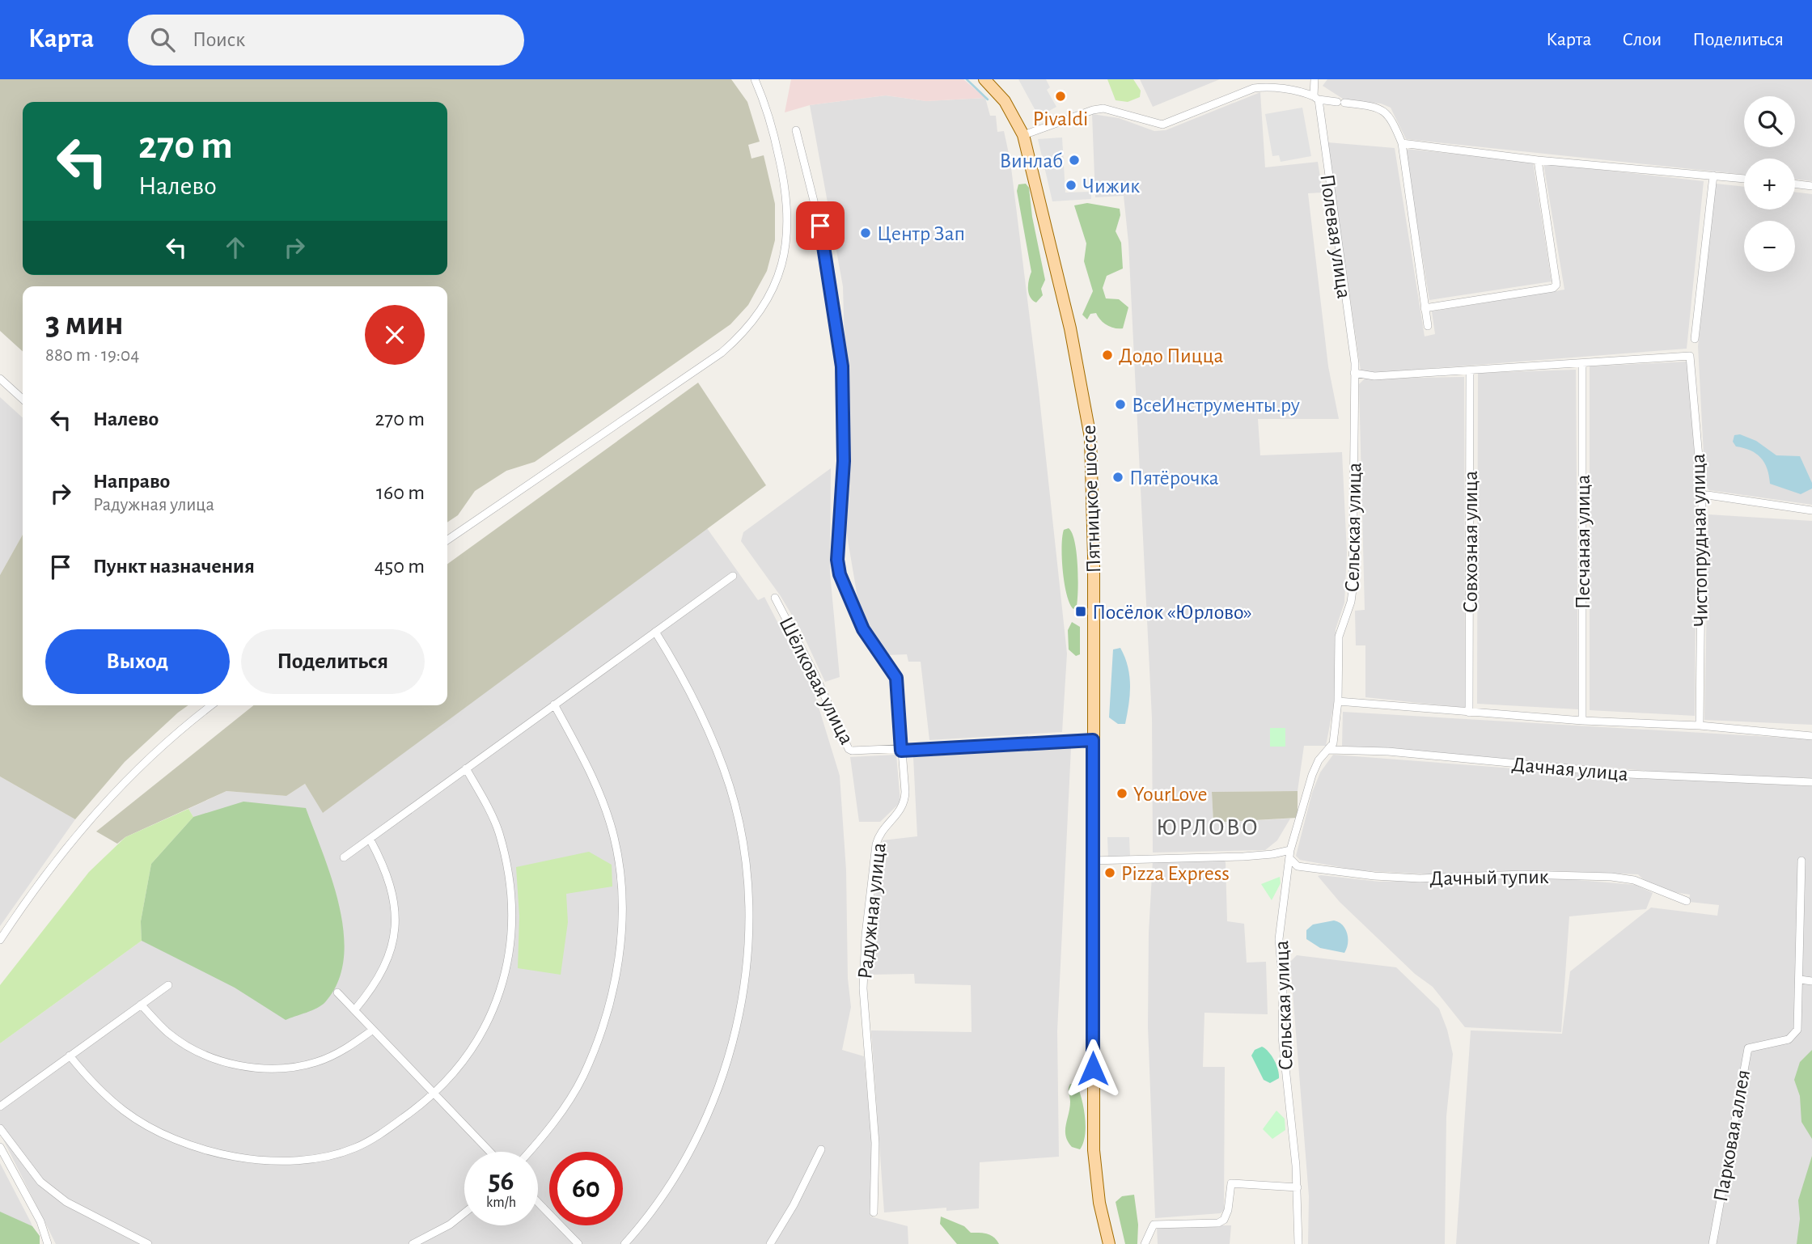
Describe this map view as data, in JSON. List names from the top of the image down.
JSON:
{
  "streets": {
    "main road": ["Пятницкое шоссе"],
    "street": [
      "Полевая улица",
      "Сельская улица",
      "Чистопрудная улица",
      "Совхозная улица",
      "Песчаная улица",
      "Шёлковая улица",
      "Дачная улица",
      "Дачный тупик",
      "Радужная улица",
      "Парковая аллея"
    ]
  },
  "crossings": [
    ["Полевая улица", "Сельская улица"],
    ["Сельская улица", "Дачная улица"],
    ["Сельская улица", "Дачный тупик"],
    ["Чистопрудная улица", "Песчаная улица"],
    ["Шёлковая улица", "Радужная улица"]
  ],
  "districts": ["ЮРЛОВО"],
  "places": {
    "other": [
      "Pivaldi",
      "Винлаб",
      "Чижик",
      "Центр Зап",
      "Додо Пицца",
      "ВсеИнструменты.ру",
      "Пятёрочка",
      "YourLove",
      "Pizza Express"
    ],
    "transit": ["Посёлок «Юрлово»"]
  },
  "page": {
    "header": "Карта",
    "search": "Поиск",
    "nav": ["Карта", "Слои", "Поделиться"],
    "map_buttons": ["+", "−"],
    "turn": ["270 m", "Налево"],
    "heading": ["3 мин", "880 m · 19:04"],
    "list": [
      {
        "name": "Налево",
        "value": "270 m"
      },
      {
        "name": "Направо",
        "note": "Радужная улица",
        "value": "160 m"
      },
      {
        "name": "Пункт назначения",
        "value": "450 m"
      }
    ],
    "buttons": ["Выход", "Поделиться"],
    "speed": "56 km/h",
    "limit": "60"
  }
}
